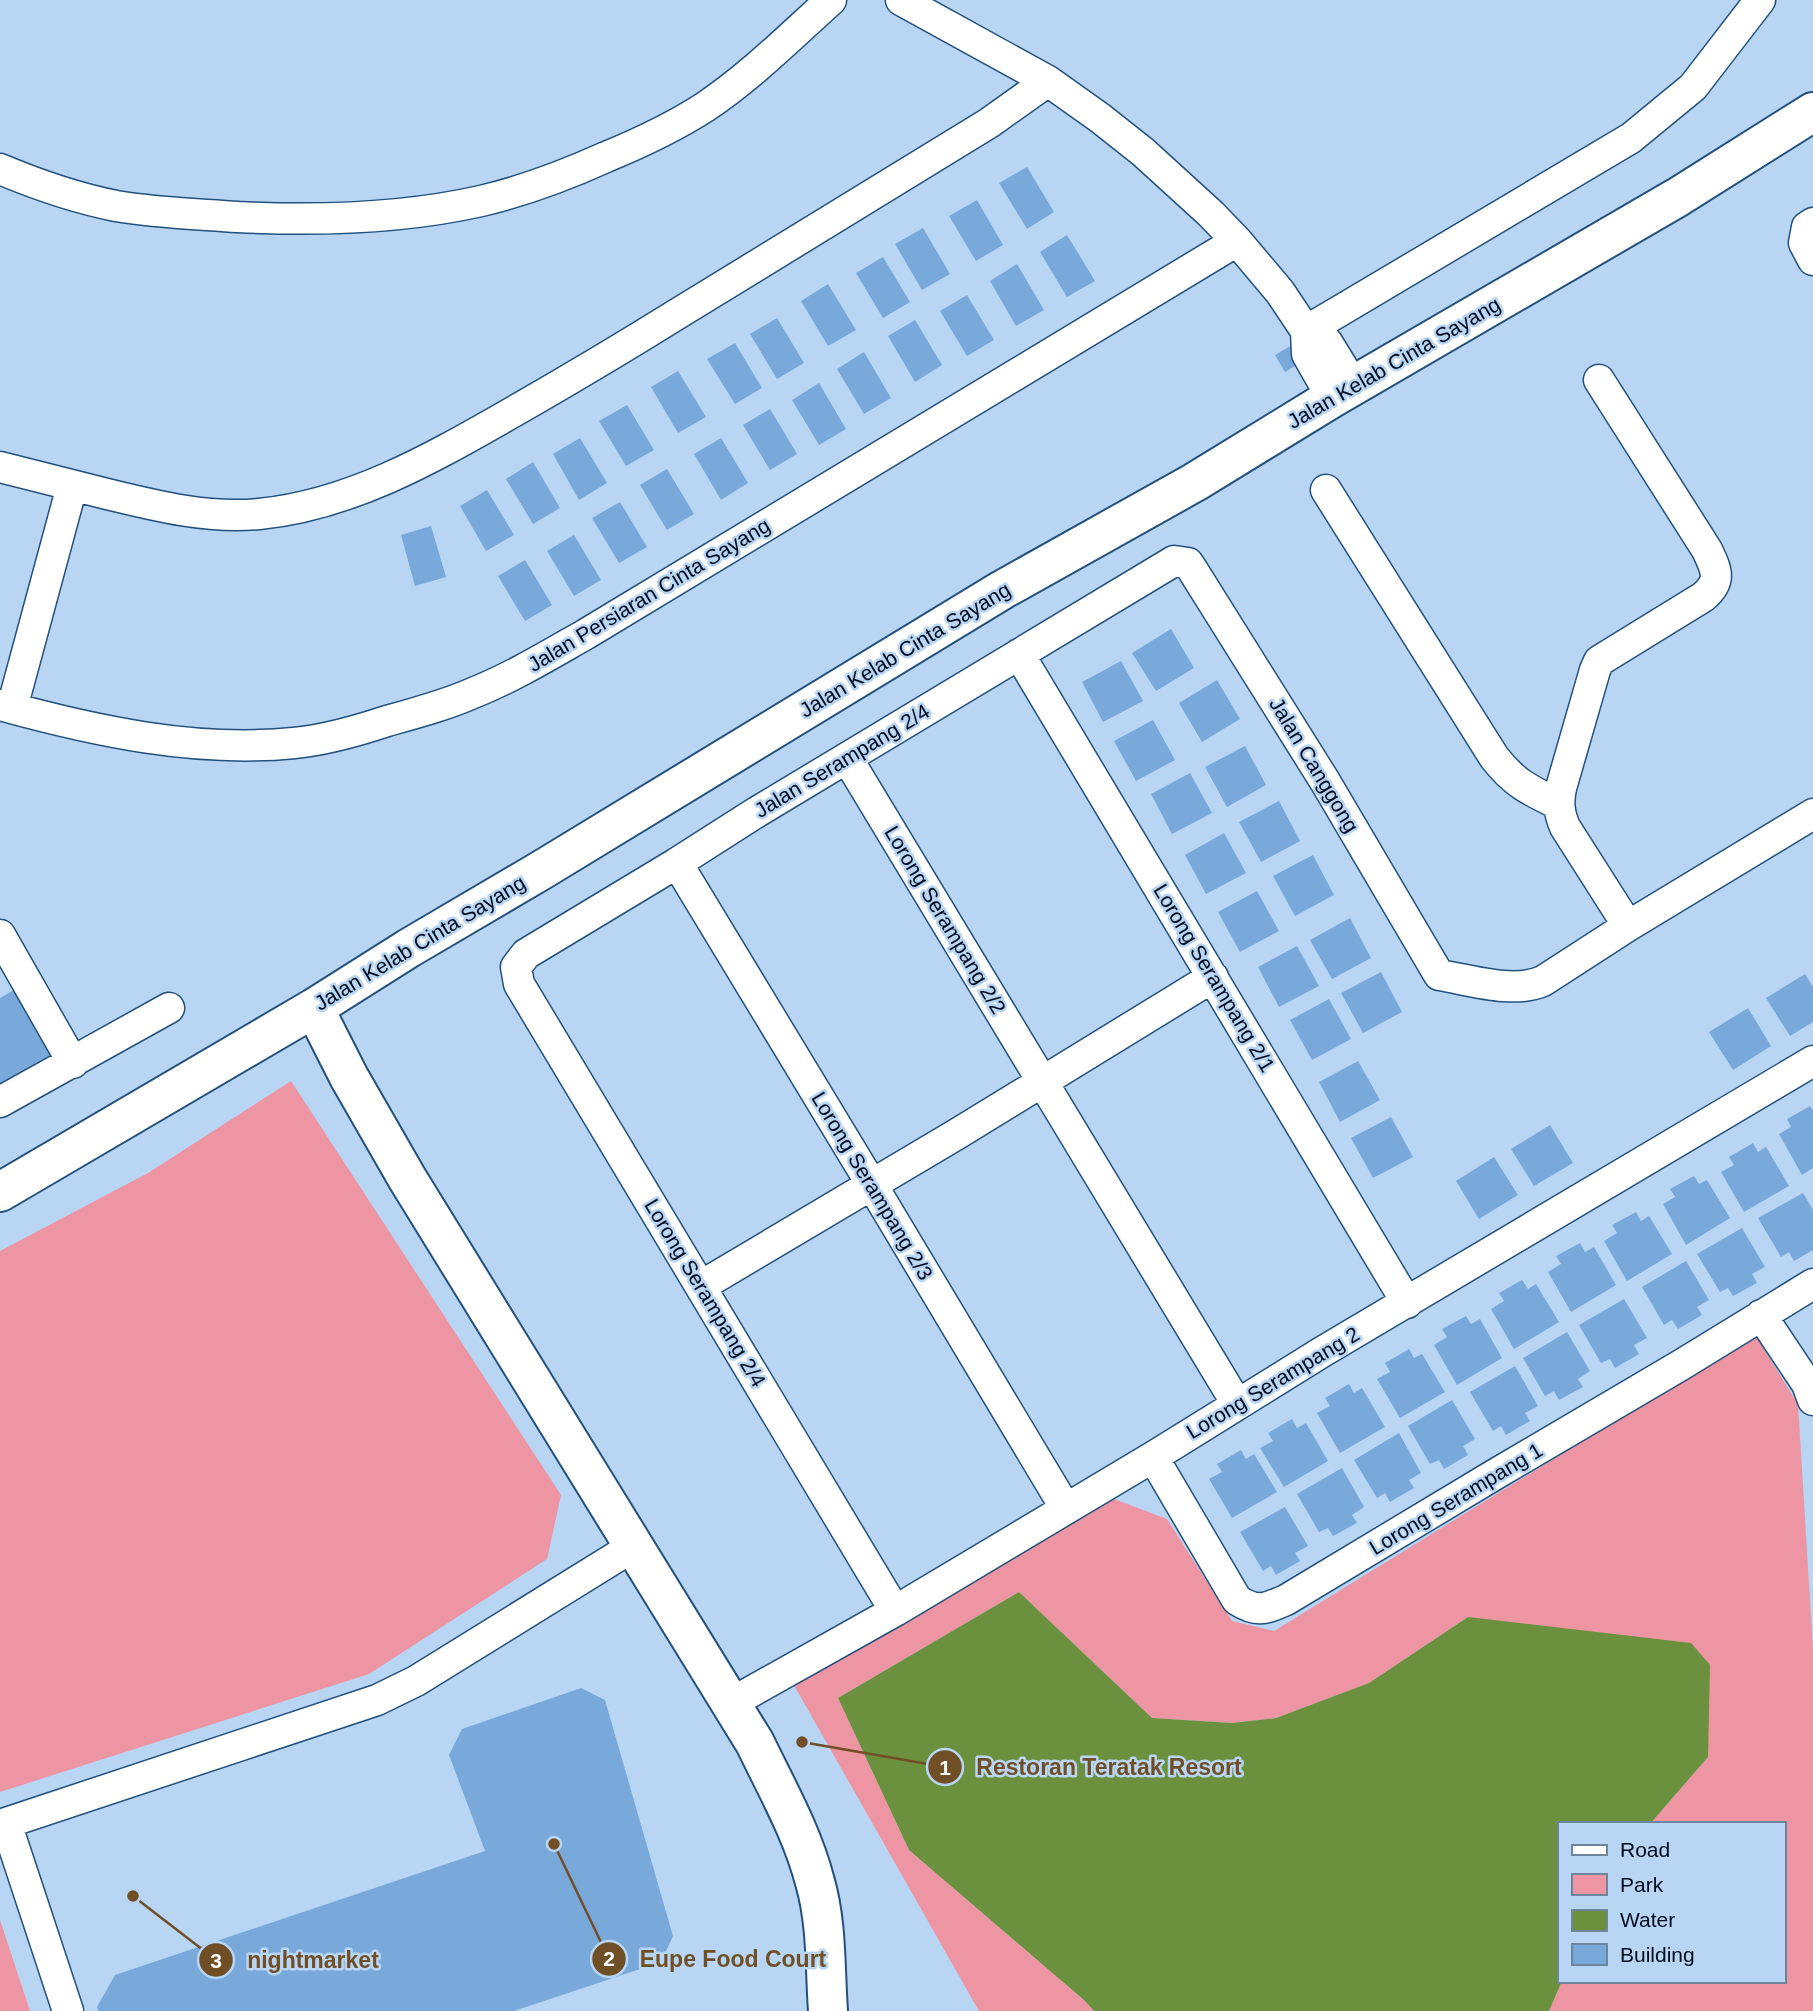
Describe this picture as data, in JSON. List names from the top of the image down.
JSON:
{
  "streets": {
    "main road": ["Jalan Kelab Cinta Sayang"],
    "street": [
      "Jalan Persiaran Cinta Sayang",
      "Jalan Serampang 2/4",
      "Jalan Canggong",
      "Lorong Serampang 2/2",
      "Lorong Serampang 2/1",
      "Lorong Serampang 2/3",
      "Lorong Serampang 2/4",
      "Lorong Serampang 2",
      "Lorong Serampang 1"
    ]
  },
  "crossings": [
    ["Jalan Serampang 2/4", "Jalan Canggong"],
    ["Jalan Serampang 2/4", "Lorong Serampang 2/2"],
    ["Jalan Serampang 2/4", "Lorong Serampang 2/1"],
    ["Jalan Serampang 2/4", "Lorong Serampang 2/3"],
    ["Jalan Serampang 2/4", "Lorong Serampang 2/4"],
    ["Lorong Serampang 2/2", "Lorong Serampang 2"],
    ["Lorong Serampang 2/1", "Lorong Serampang 2"],
    ["Lorong Serampang 2/3", "Lorong Serampang 2"],
    ["Lorong Serampang 2/4", "Lorong Serampang 2"],
    ["Lorong Serampang 2", "Lorong Serampang 1"]
  ],
  "places": ["Restoran Teratak Resort", "Eupe Food Court", "nightmarket"],
  "legend": [
    "Road",
    "Park",
    "Water",
    "Building"
  ]
}
